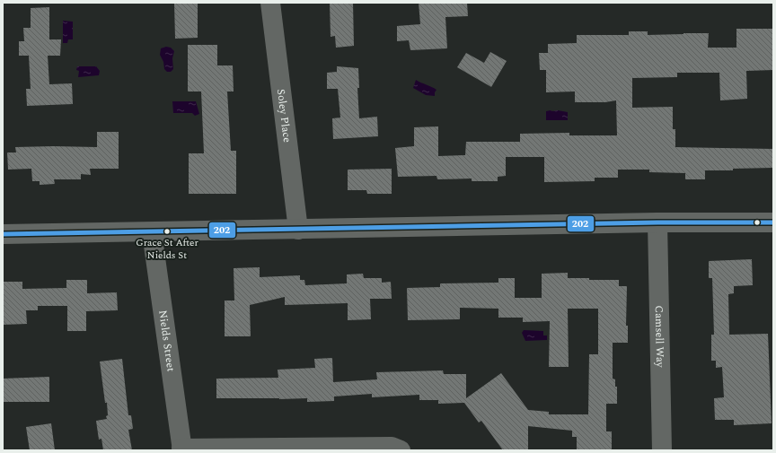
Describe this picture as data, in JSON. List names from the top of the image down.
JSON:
{
  "streets": {
    "street": ["Soley Place", "Camsell Way", "Nields Street"]
  },
  "places": ["Grace St After Nields St"],
  "lines": ["transit line 202"]
}
